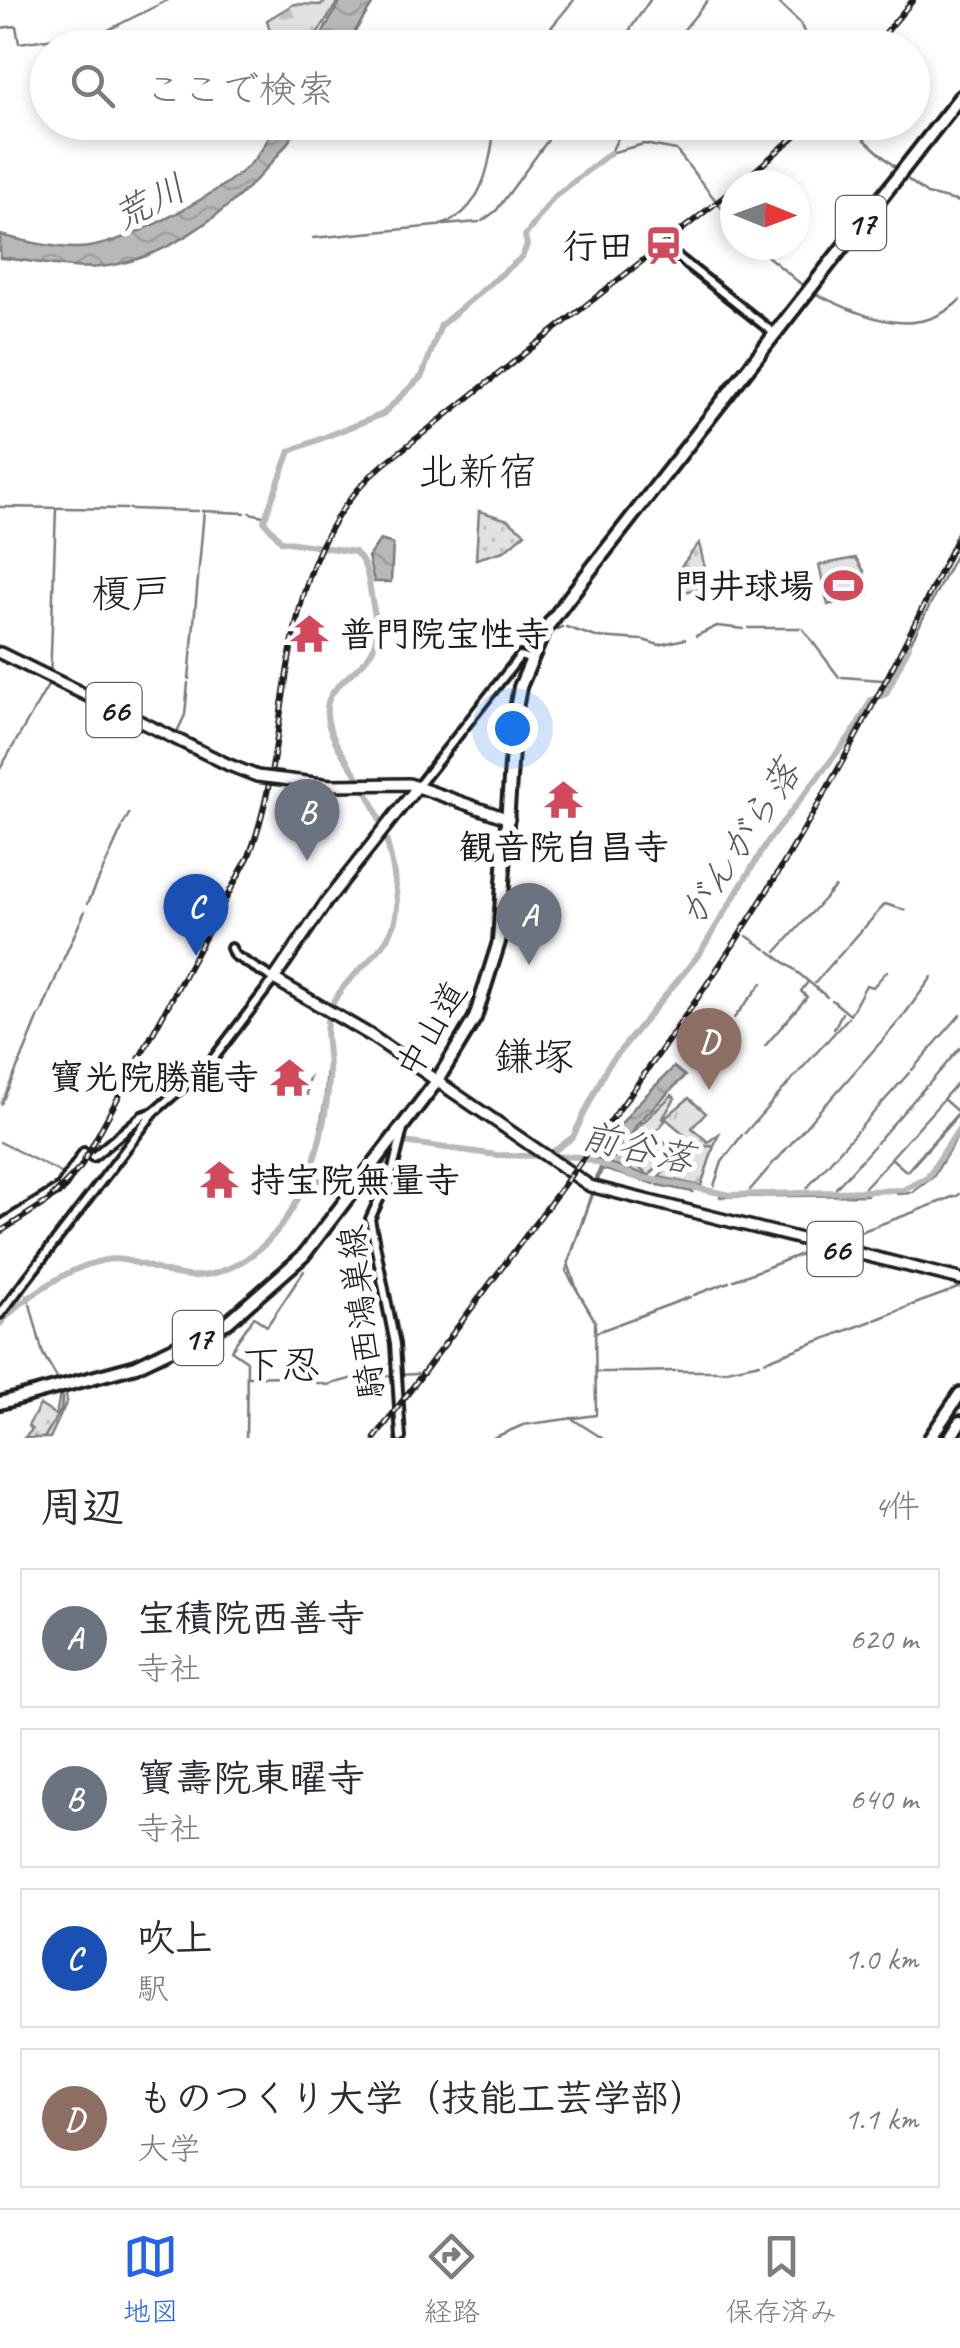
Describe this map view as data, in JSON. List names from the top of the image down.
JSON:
{
  "streets": {
    "highway": ["17", "中山道"],
    "main road": ["66", "騎西鴻巣線"]
  },
  "crossings": [
    ["66", "中山道"],
    ["中山道", "騎西鴻巣線"]
  ],
  "districts": [
    "北新宿",
    "榎戸",
    "鎌塚",
    "下忍"
  ],
  "water": ["荒川", "がんがら落", "前谷落"],
  "places": {
    "station": ["行田"],
    "sports": ["門井球場"],
    "temple": [
      "普門院宝性寺",
      "観音院自昌寺",
      "寶光院勝龍寺",
      "持宝院無量寺"
    ]
  },
  "north": "right",
  "page": {
    "search": "ここで検索",
    "pins": [
      "B",
      "C",
      "A",
      "D"
    ],
    "heading": ["周辺", "4件"],
    "list": [
      {
        "mark": "A",
        "name": "宝積院西善寺",
        "note": "寺社",
        "value": "620 m"
      },
      {
        "mark": "B",
        "name": "寶壽院東曜寺",
        "note": "寺社",
        "value": "640 m"
      },
      {
        "mark": "C",
        "name": "吹上",
        "note": "駅",
        "value": "1.0 km"
      },
      {
        "mark": "D",
        "name": "ものつくり大学（技能工芸学部）",
        "note": "大学",
        "value": "1.1 km"
      }
    ],
    "nav": ["地図", "経路", "保存済み"]
  }
}
